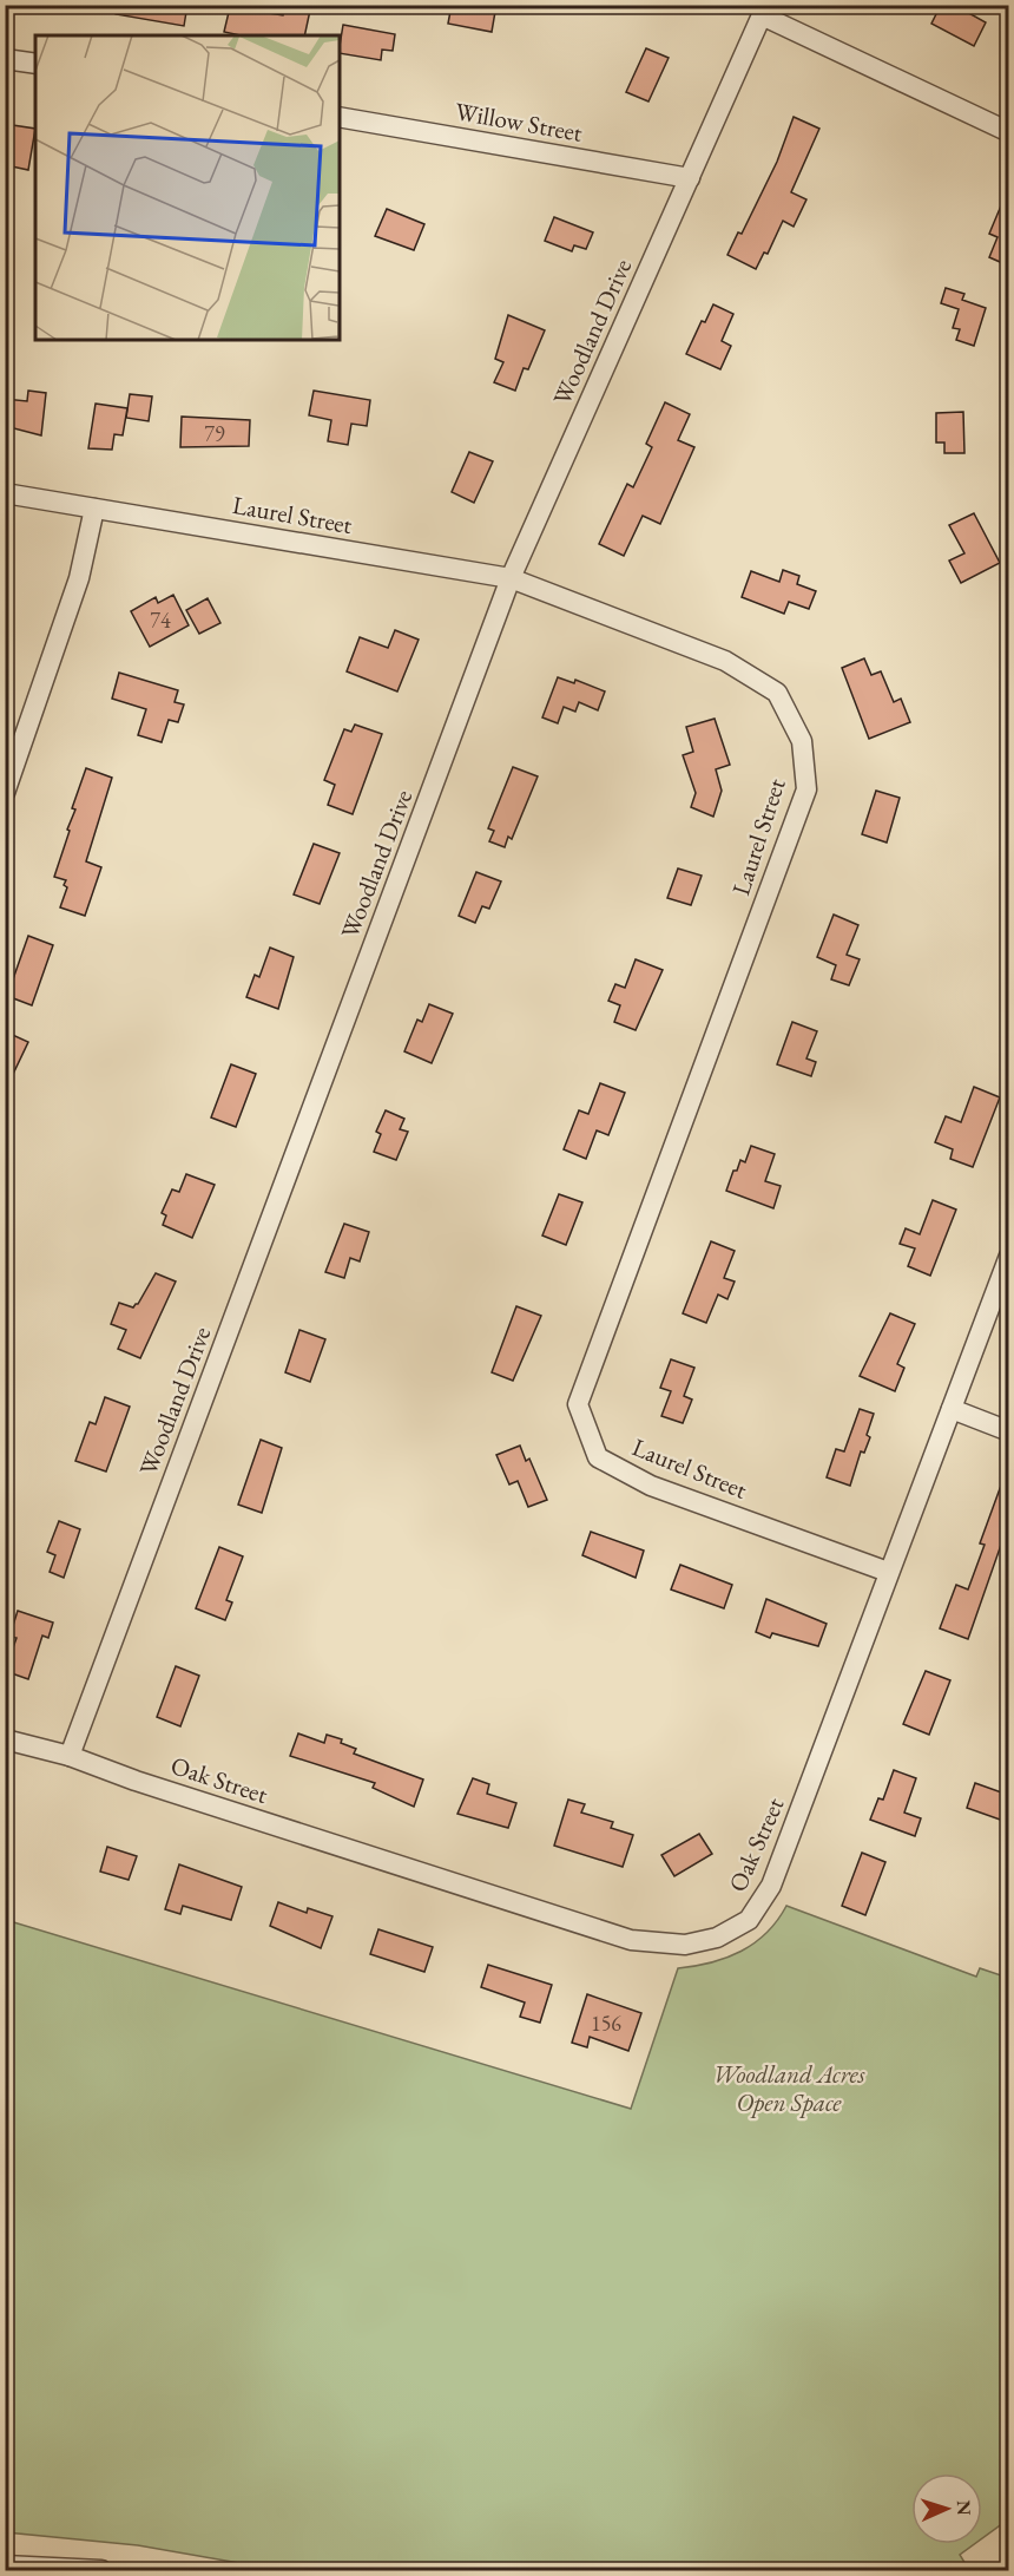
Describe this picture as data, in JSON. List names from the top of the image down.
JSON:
{
  "streets": {
    "street": [
      "Willow Street",
      "Woodland Drive",
      "Laurel Street",
      "Oak Street"
    ]
  },
  "crossings": [
    ["Willow Street", "Woodland Drive"],
    ["Woodland Drive", "Laurel Street"],
    ["Woodland Drive", "Oak Street"],
    ["Laurel Street", "Oak Street"]
  ],
  "parks": ["Woodland Acres Open Space"],
  "house_numbers": ["79", "74", "156"],
  "north": "right"
}
